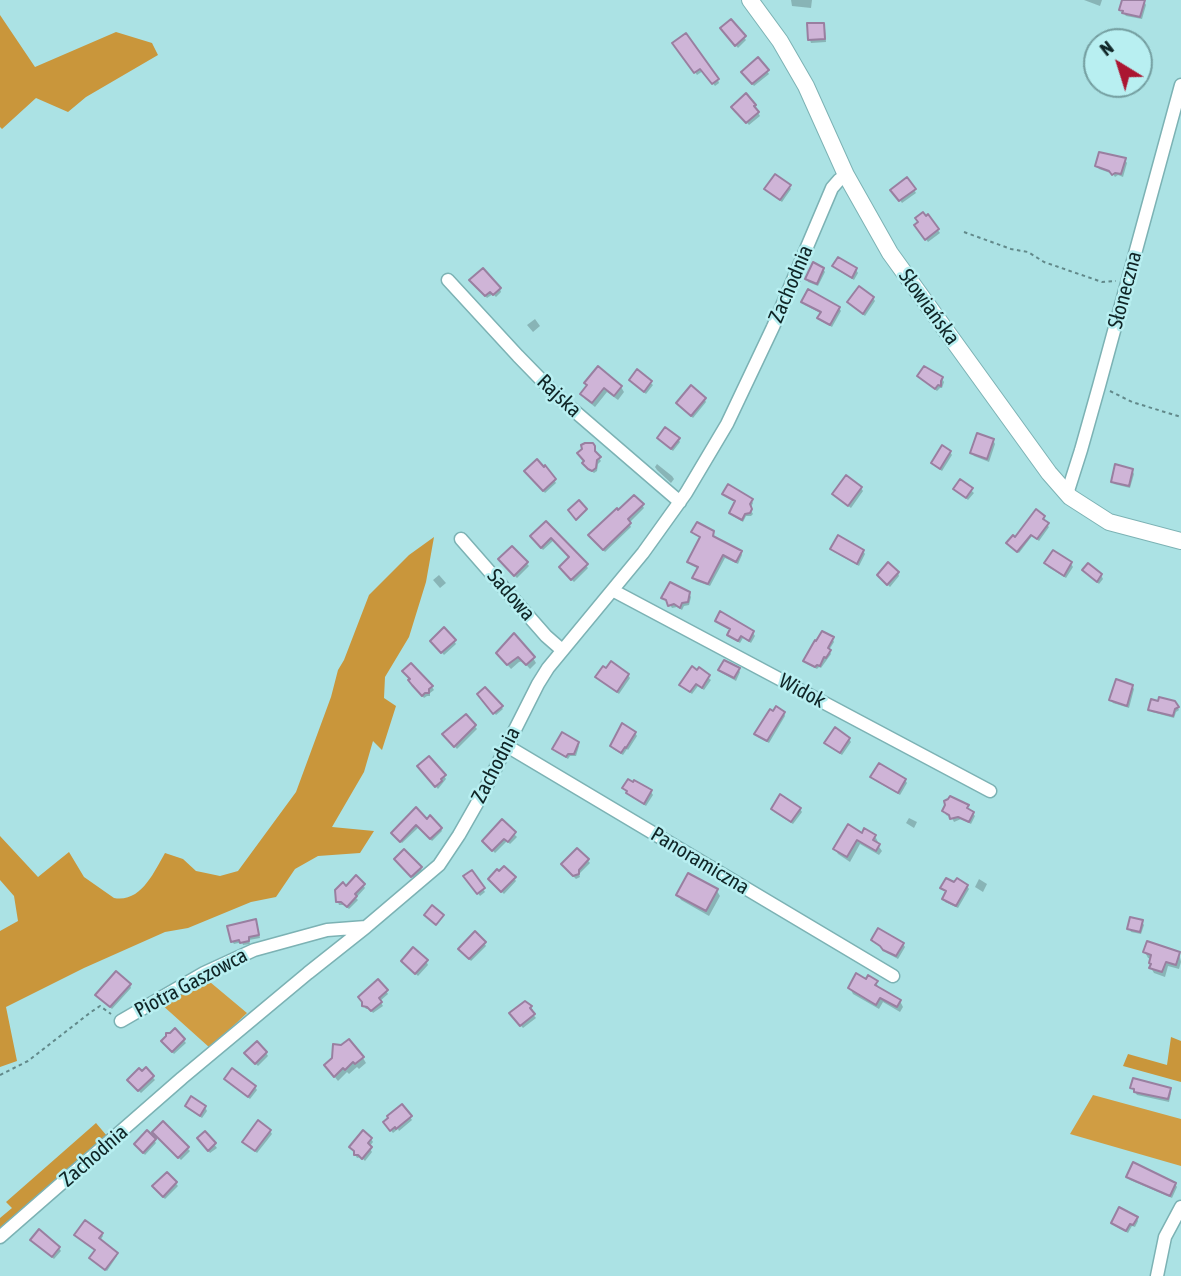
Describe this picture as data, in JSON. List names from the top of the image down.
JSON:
{
  "streets": {
    "street": [
      "Zachodnia",
      "Słoneczna",
      "Słowiańska",
      "Rajska",
      "Sadowa",
      "Widok",
      "Panoramiczna",
      "Piotra Gaszowca"
    ]
  },
  "crossings": [
    ["Zachodnia", "Słowiańska"],
    ["Zachodnia", "Rajska"],
    ["Zachodnia", "Sadowa"],
    ["Zachodnia", "Widok"],
    ["Zachodnia", "Panoramiczna"],
    ["Zachodnia", "Piotra Gaszowca"],
    ["Słoneczna", "Słowiańska"]
  ],
  "north": "top left"
}
